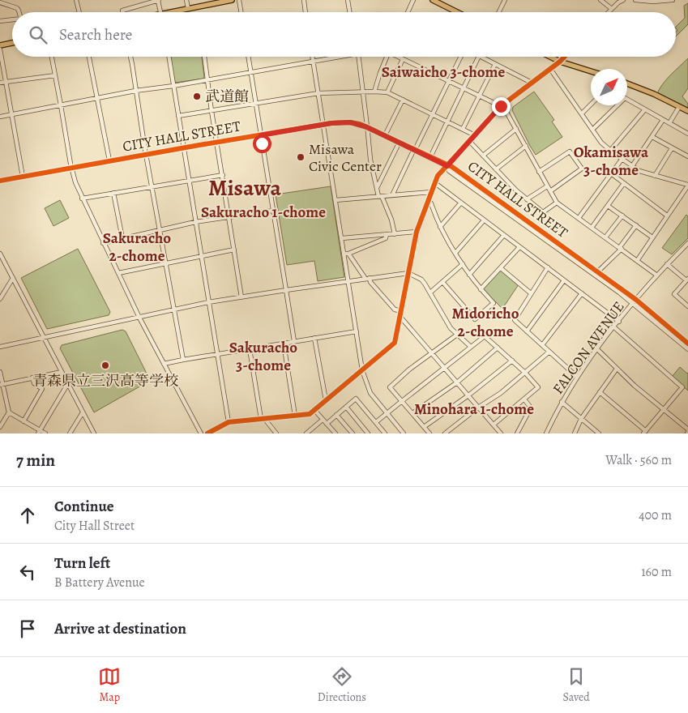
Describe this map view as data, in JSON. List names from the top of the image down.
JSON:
{
  "streets": {
    "street": ["CITY HALL STREET", "FALCON AVENUE"]
  },
  "crossings": [
    ["CITY HALL STREET", "FALCON AVENUE"]
  ],
  "districts": [
    "Saiwaicho 3-chome",
    "Okamisawa 3-chome",
    "Misawa",
    "Sakuracho 1-chome",
    "Sakuracho 2-chome",
    "Midoricho 2-chome",
    "Sakuracho 3-chome",
    "Minohara 1-chome"
  ],
  "places": ["武道館", "Misawa Civic Center", "青森県立三沢高等学校"],
  "north": "top right",
  "page": {
    "search": "Search here",
    "heading": ["7 min", "Walk · 560 m"],
    "list": [
      ["Continue", "City Hall Street", "400 m"],
      ["Turn left", "B Battery Avenue", "160 m"],
      "Arrive at destination"
    ],
    "nav": ["Map", "Directions", "Saved"]
  }
}
